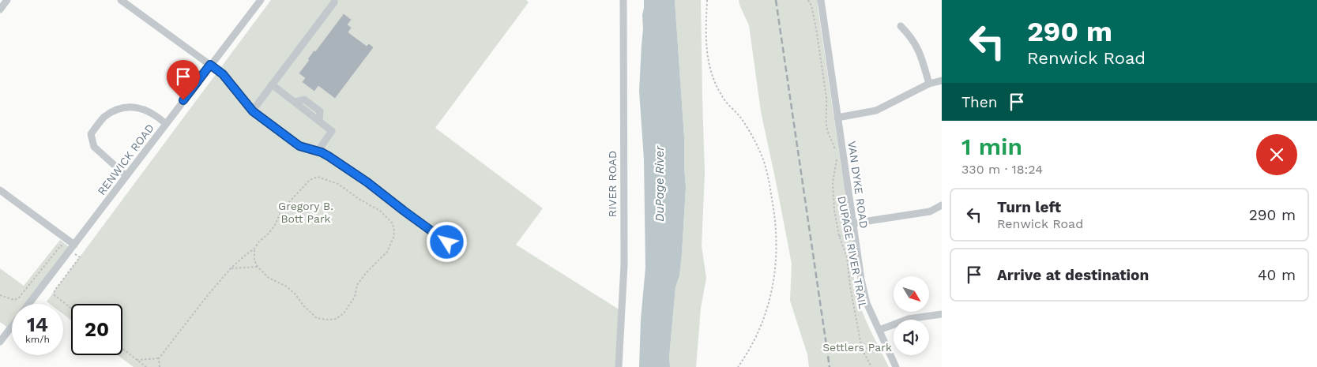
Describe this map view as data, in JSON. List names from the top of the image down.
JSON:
{
  "streets": {
    "street": ["RENWICK ROAD", "RIVER ROAD", "VAN DYKE ROAD"],
    "path": ["DUPAGE RIVER TRAIL"]
  },
  "water": ["DuPage River"],
  "parks": ["Gregory B. Bott Park", "Settlers Park"],
  "north": "bottom right",
  "page": {
    "turn": ["290 m", "Renwick Road"],
    "then": "Then",
    "heading": ["1 min", "330 m · 18:24"],
    "list": [
      {
        "name": "Turn left",
        "note": "Renwick Road",
        "value": "290 m"
      },
      {
        "name": "Arrive at destination",
        "value": "40 m"
      }
    ],
    "speed": "14 km/h",
    "limit": "20"
  }
}
